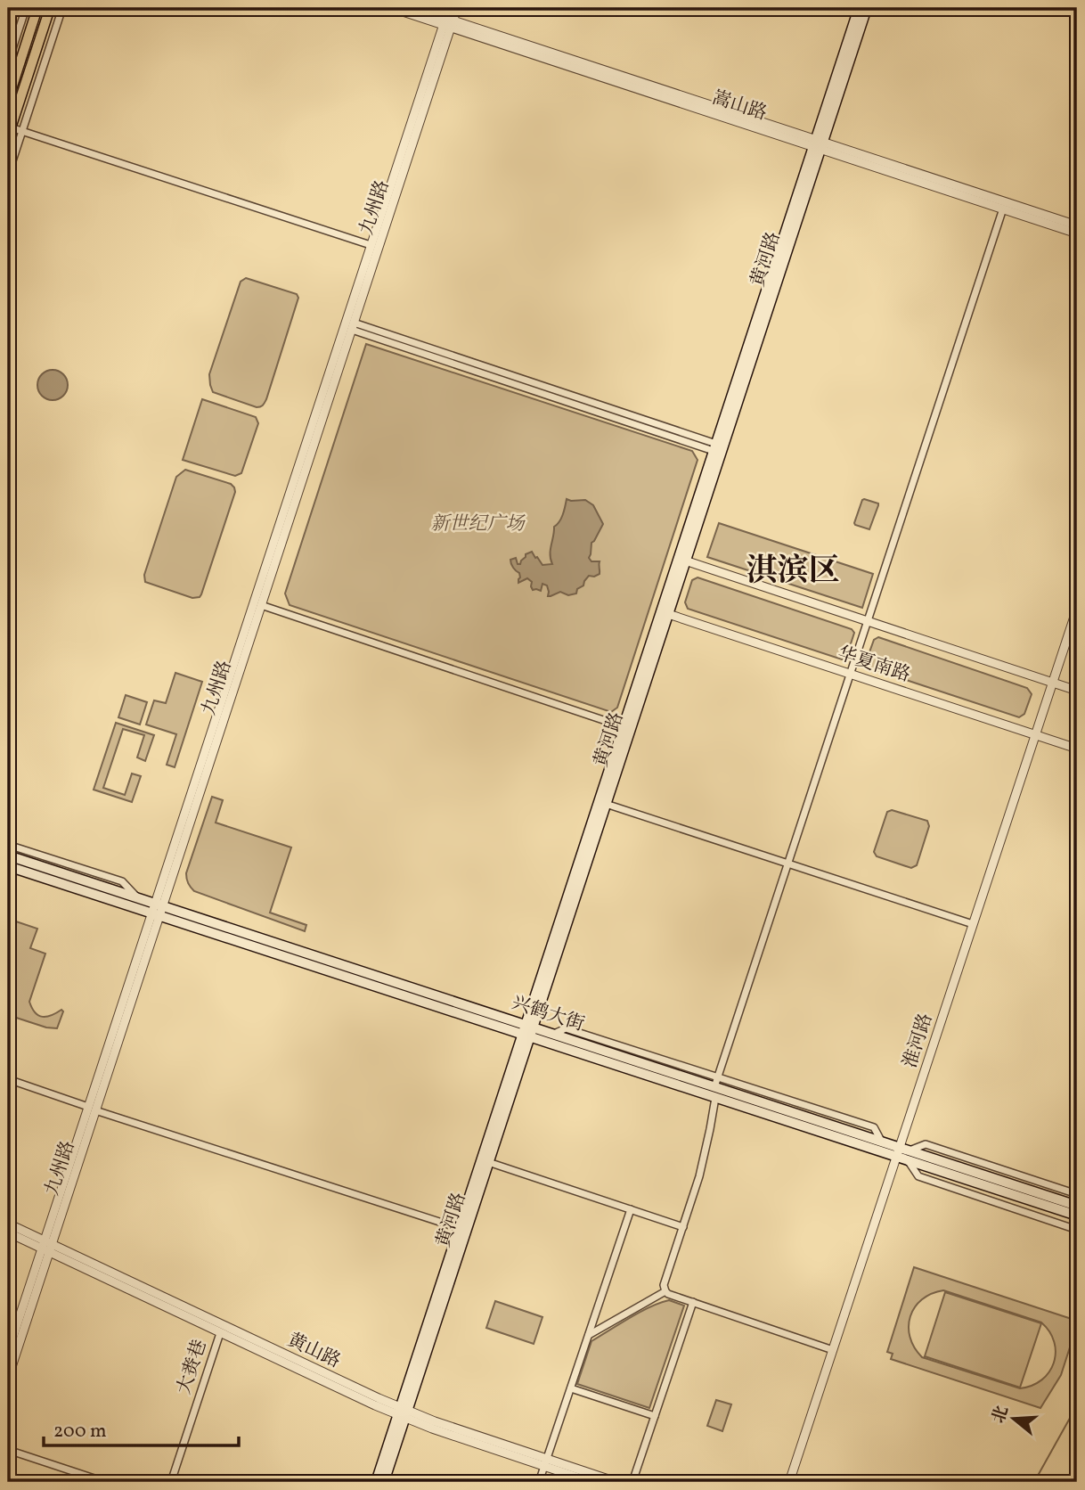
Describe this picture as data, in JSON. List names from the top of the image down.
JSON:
{
  "streets": {
    "main road": ["黄河路", "兴鹤大街"],
    "street": [
      "嵩山路",
      "九州路",
      "华夏南路",
      "淮河路",
      "黄山路",
      "大赉巷"
    ]
  },
  "crossings": [
    ["嵩山路", "九州路"],
    ["嵩山路", "黄河路"],
    ["九州路", "兴鹤大街"],
    ["九州路", "黄山路"],
    ["黄河路", "华夏南路"],
    ["黄河路", "兴鹤大街"],
    ["黄河路", "黄山路"],
    ["华夏南路", "淮河路"],
    ["兴鹤大街", "淮河路"],
    ["黄山路", "大赉巷"]
  ],
  "districts": ["淇滨区"],
  "parks": ["新世纪广场"],
  "scale_bar": "200 m",
  "north": "left"
}
